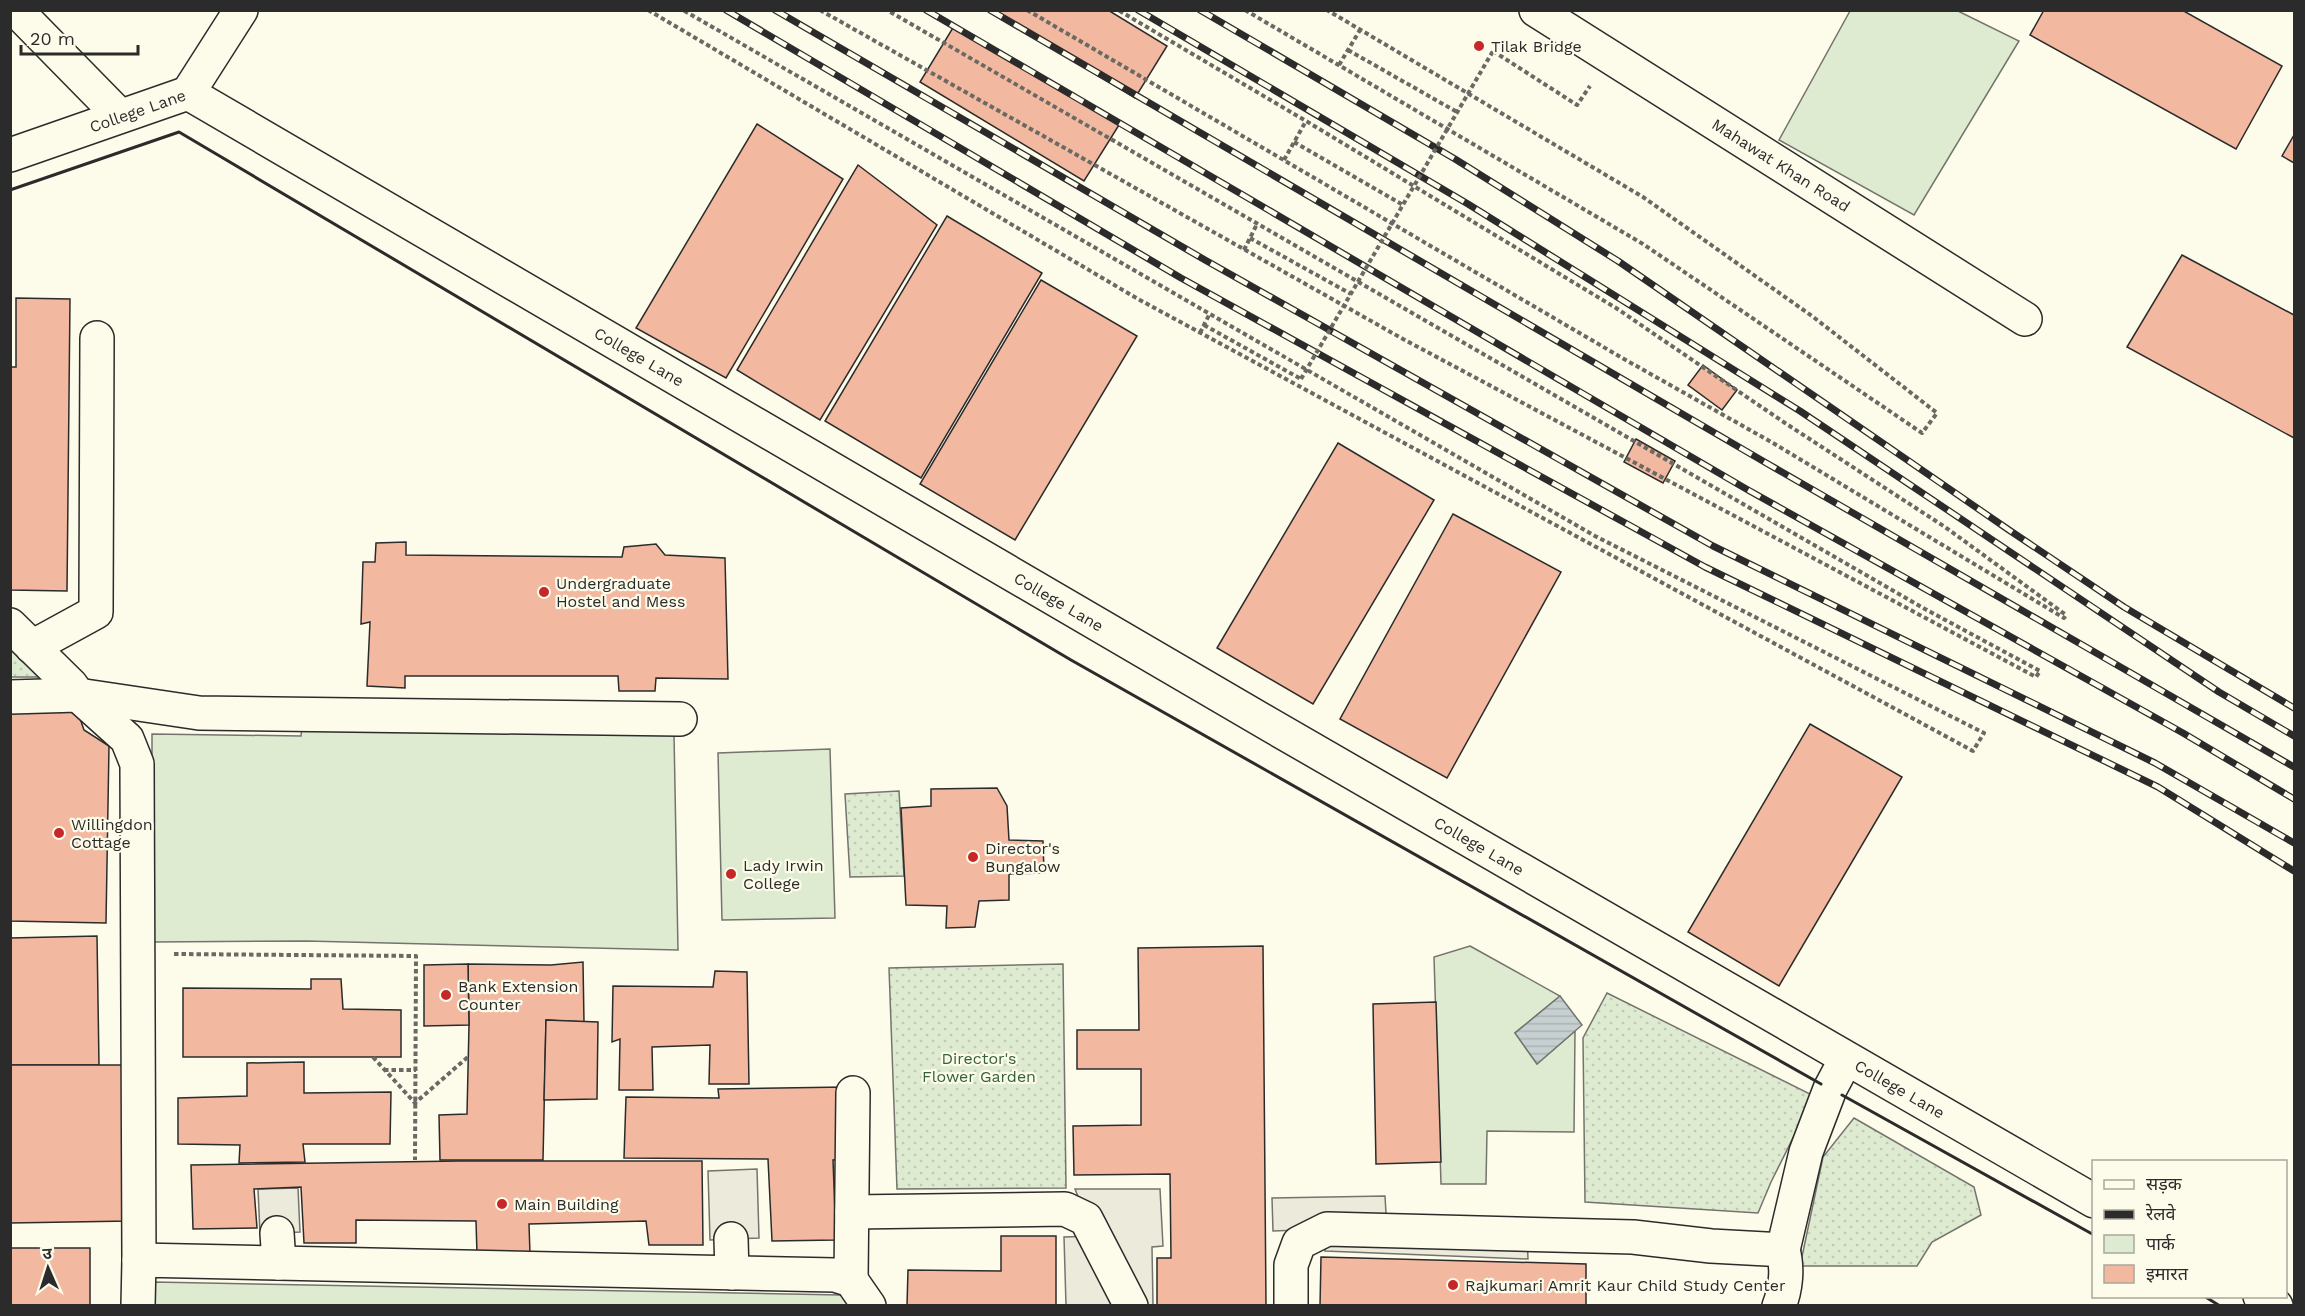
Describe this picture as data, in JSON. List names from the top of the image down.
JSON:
{
  "streets": {
    "street": ["College Lane", "Mahawat Khan Road"]
  },
  "parks": ["Director's Flower Garden"],
  "places": [
    "Tilak Bridge",
    "Undergraduate Hostel and Mess",
    "Willingdon Cottage",
    "Director's Bungalow",
    "Lady Irwin College",
    "Bank Extension Counter",
    "Main Building",
    "Rajkumari Amrit Kaur Child Study Center"
  ],
  "legend": [
    "सड़क",
    "रेलवे",
    "पार्क",
    "इमारत"
  ],
  "scale_bar": "20 m",
  "north": "top"
}
